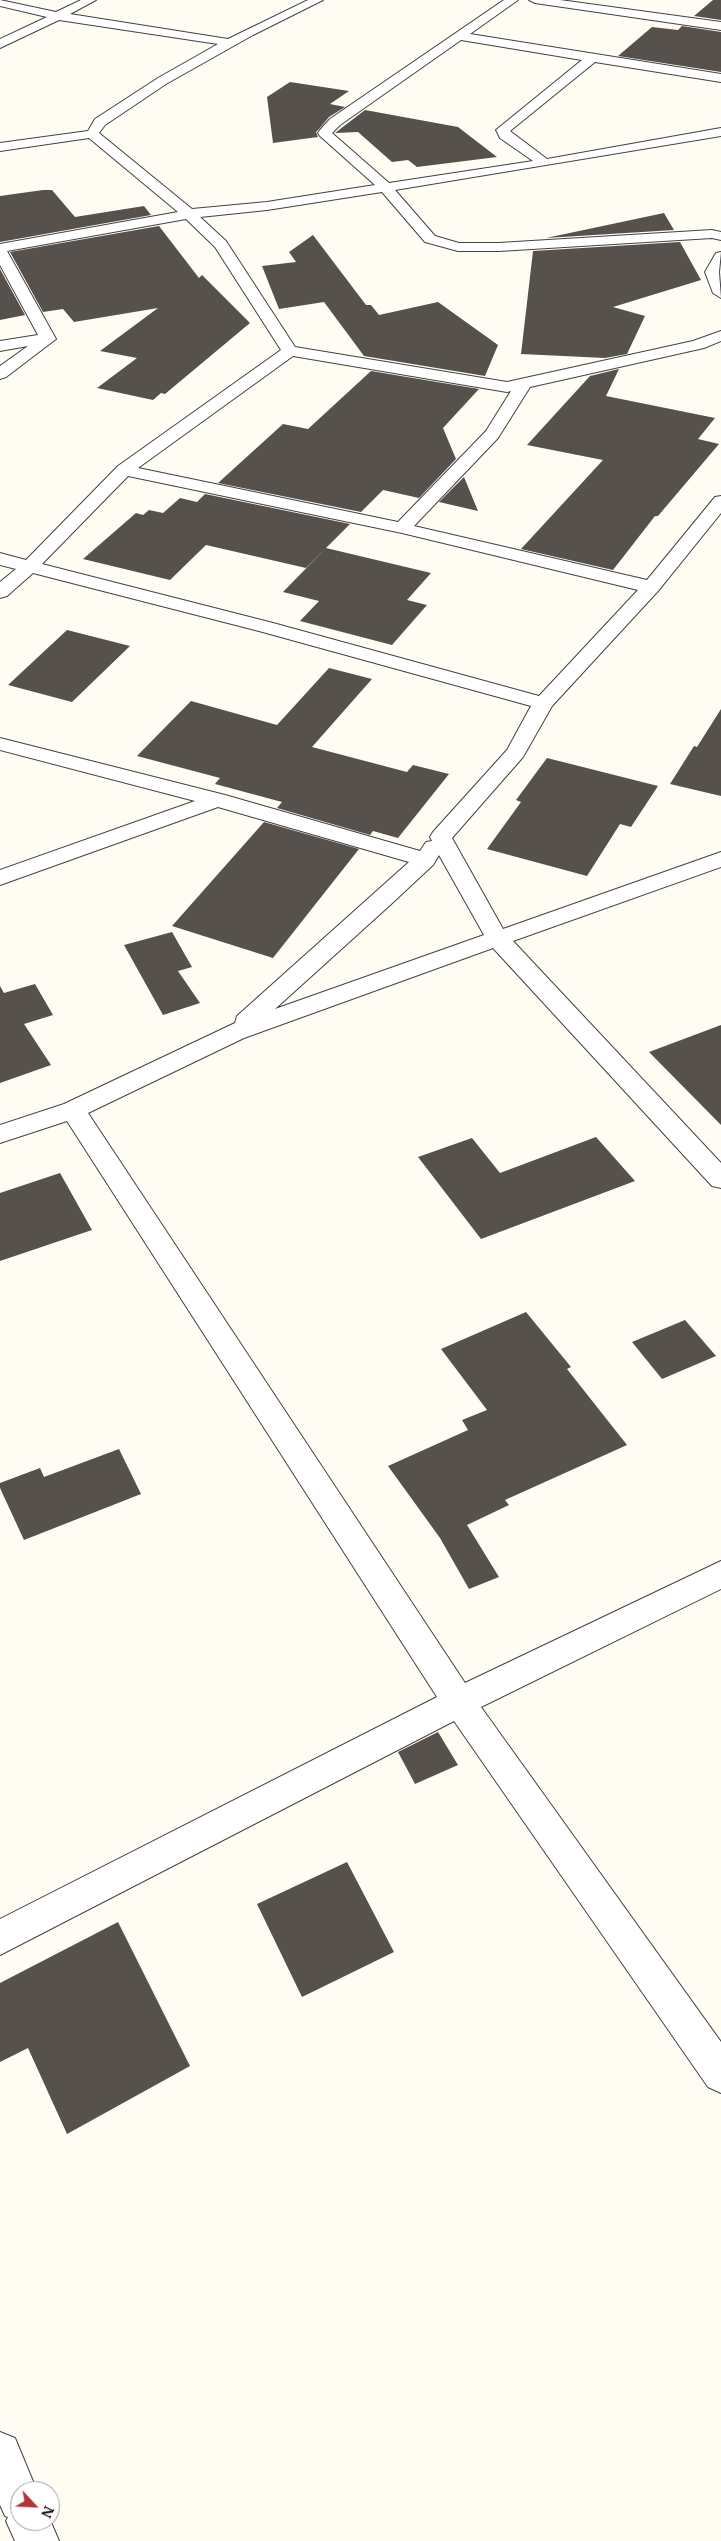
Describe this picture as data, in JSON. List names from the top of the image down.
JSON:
{
  "north": "bottom right"
}
